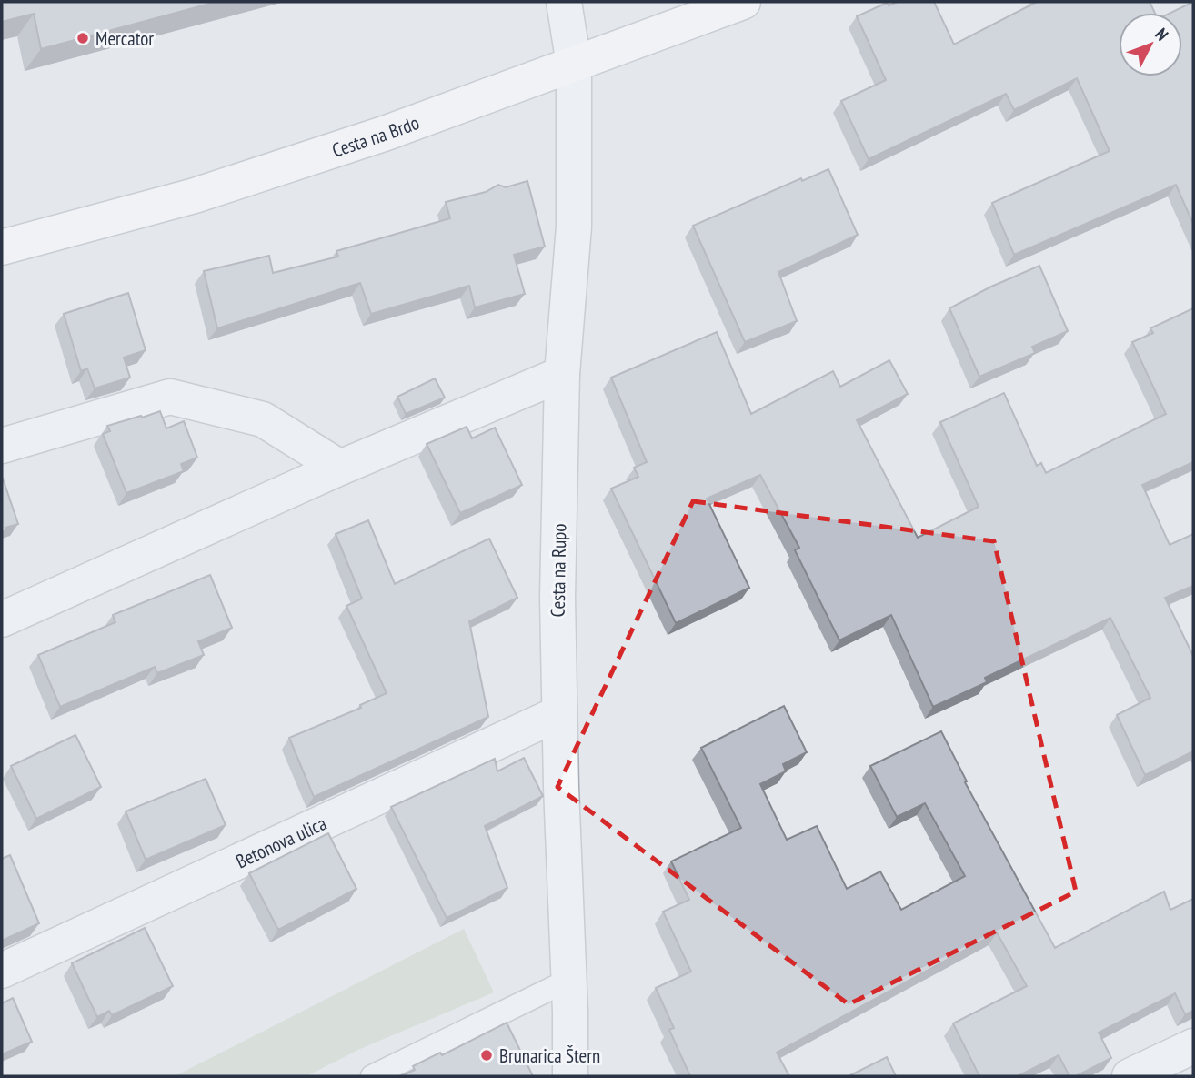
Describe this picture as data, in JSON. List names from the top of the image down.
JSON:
{
  "streets": {
    "street": ["Cesta na Brdo", "Cesta na Rupo", "Betonova ulica"]
  },
  "crossings": [
    ["Cesta na Brdo", "Cesta na Rupo"],
    ["Cesta na Rupo", "Betonova ulica"]
  ],
  "places": ["Mercator", "Brunarica Štern"],
  "north": "top right"
}
